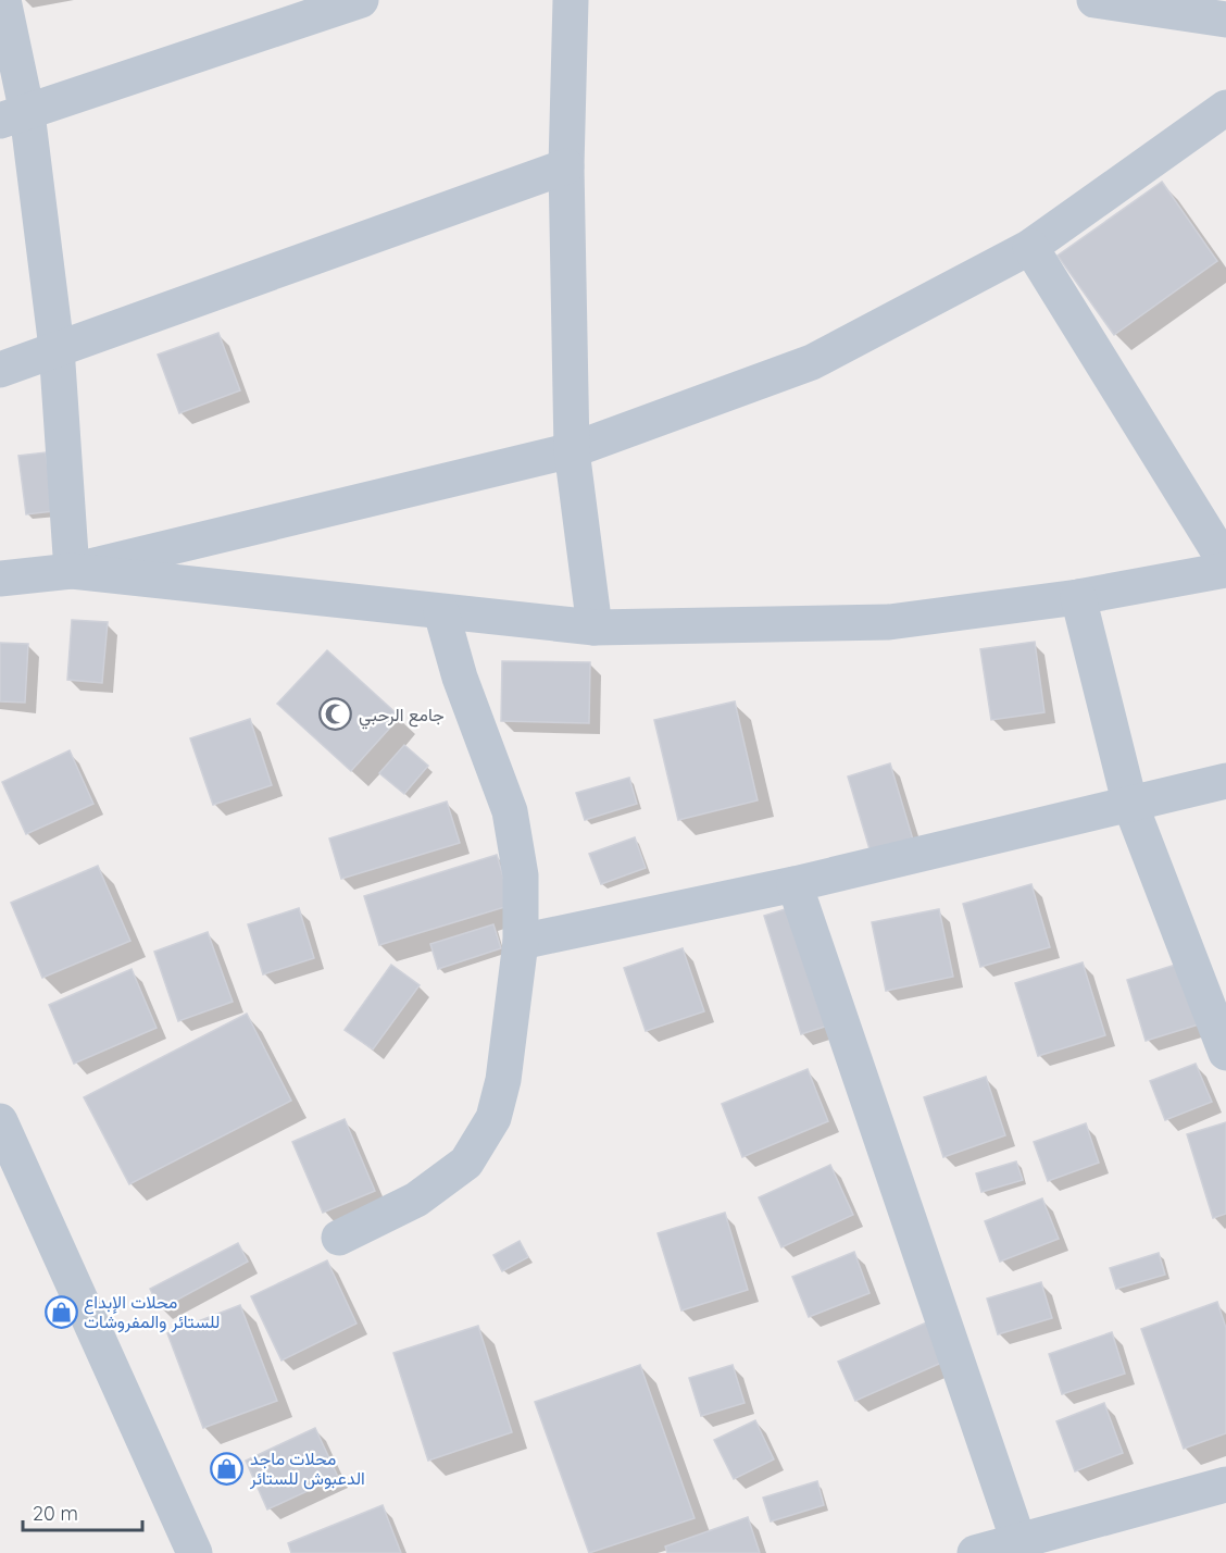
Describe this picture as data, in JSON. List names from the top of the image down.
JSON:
{
  "places": {
    "mosque": ["جامع الرحبي"],
    "shop": ["محلات الإبداع للستائر والمفروشات", "محلات ماجد الدعبوش للستائر"]
  },
  "scale_bar": "20 m"
}
